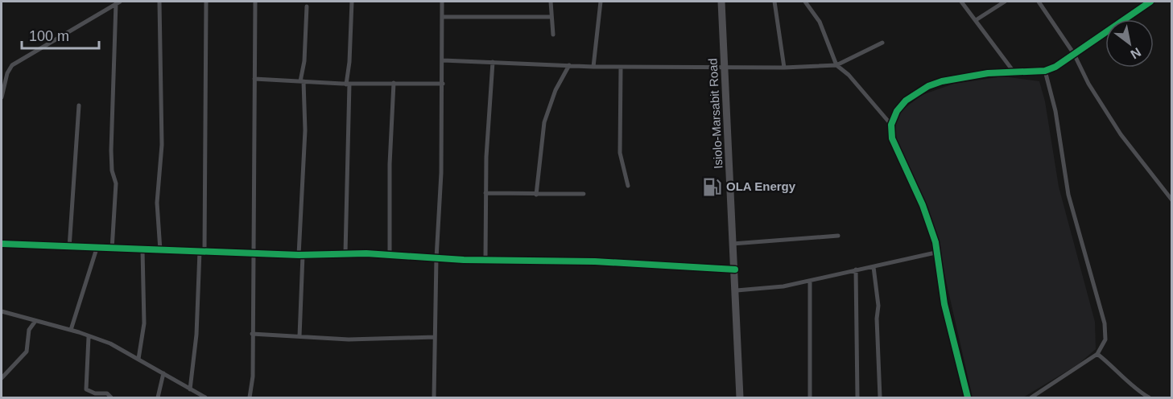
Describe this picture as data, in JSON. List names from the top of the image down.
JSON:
{
  "streets": {
    "highway": ["Isiolo-Marsabit Road"]
  },
  "places": {
    "fuel station": ["OLA Energy"]
  },
  "scale_bar": "100 m",
  "north": "bottom right"
}
